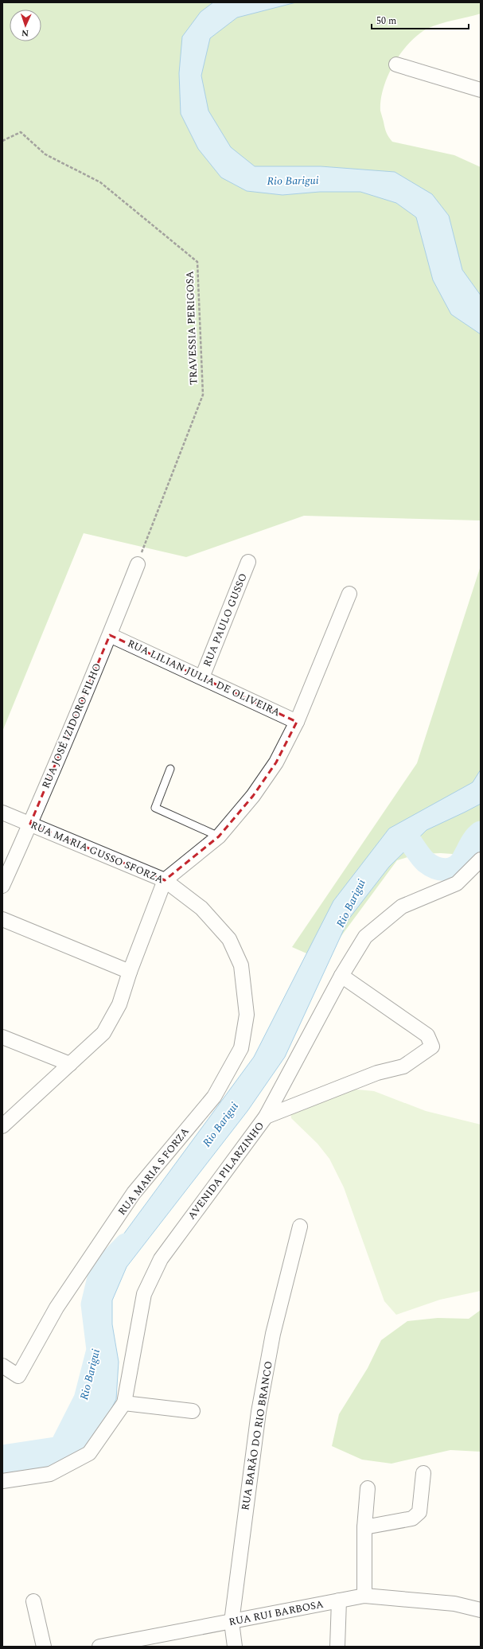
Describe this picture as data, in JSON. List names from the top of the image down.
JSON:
{
  "streets": {
    "street": [
      "RUA PAULO GUSSO",
      "RUA LILIAN JULIA DE OLIVEIRA",
      "RUA JOSÉ IZIDORO FILHO",
      "RUA MARIA GUSSO SFORZA",
      "AVENIDA PILARZINHO",
      "RUA MARIA S FORZA",
      "RUA BARÃO DO RIO BRANCO",
      "RUA RUI BARBOSA"
    ],
    "path": ["TRAVESSIA PERIGOSA"]
  },
  "crossings": [
    ["TRAVESSIA PERIGOSA", "RUA JOSÉ IZIDORO FILHO"],
    ["RUA PAULO GUSSO", "RUA LILIAN JULIA DE OLIVEIRA"],
    ["RUA LILIAN JULIA DE OLIVEIRA", "RUA JOSÉ IZIDORO FILHO"],
    ["RUA JOSÉ IZIDORO FILHO", "RUA MARIA GUSSO SFORZA"],
    ["RUA MARIA GUSSO SFORZA", "RUA MARIA S FORZA"],
    ["RUA BARÃO DO RIO BRANCO", "RUA RUI BARBOSA"]
  ],
  "water": ["Rio Barigui"],
  "scale_bar": "50 m",
  "north": "bottom"
}
